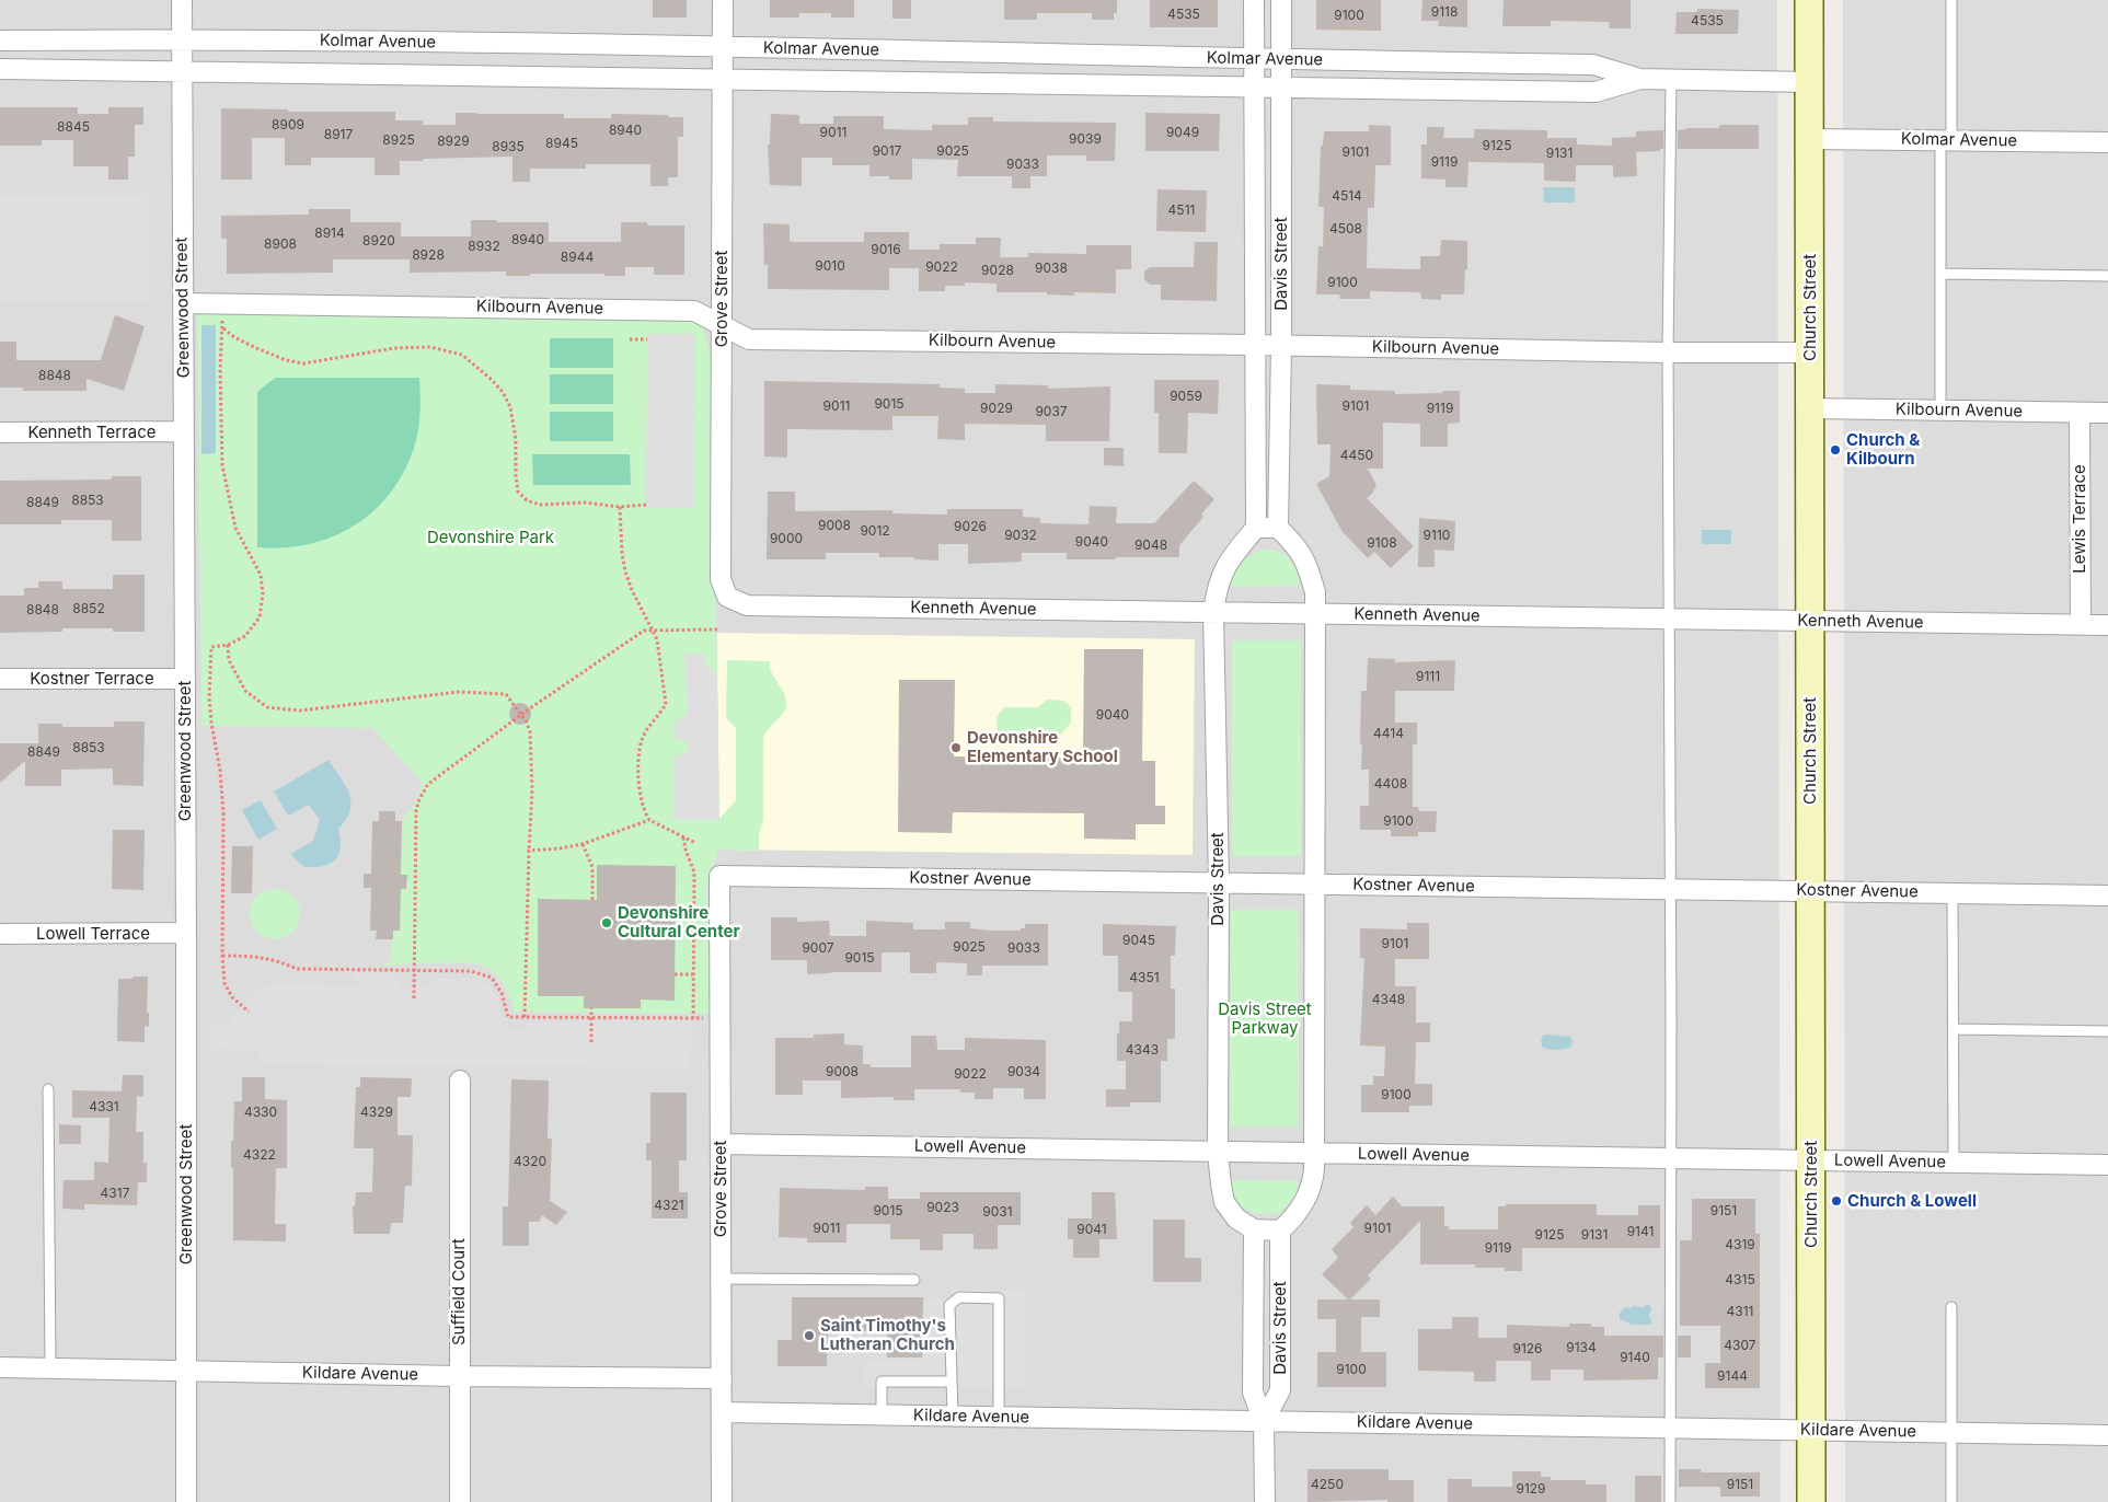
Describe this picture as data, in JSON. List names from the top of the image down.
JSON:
{
  "streets": {
    "street": [
      "Kolmar Avenue",
      "Davis Street",
      "Grove Street",
      "Greenwood Street",
      "Kilbourn Avenue",
      "Church Street",
      "Kenneth Terrace",
      "Lewis Terrace",
      "Kenneth Avenue",
      "Kostner Terrace",
      "Kostner Avenue",
      "Lowell Terrace",
      "Lowell Avenue",
      "Suffield Court",
      "Kildare Avenue"
    ]
  },
  "crossings": [
    ["Kolmar Avenue", "Davis Street"],
    ["Kolmar Avenue", "Grove Street"],
    ["Kolmar Avenue", "Greenwood Street"],
    ["Kolmar Avenue", "Church Street"],
    ["Davis Street", "Kilbourn Avenue"],
    ["Davis Street", "Kenneth Avenue"],
    ["Davis Street", "Kostner Avenue"],
    ["Davis Street", "Lowell Avenue"],
    ["Davis Street", "Kildare Avenue"],
    ["Grove Street", "Kilbourn Avenue"],
    ["Grove Street", "Kenneth Avenue"],
    ["Grove Street", "Kostner Avenue"],
    ["Grove Street", "Lowell Avenue"],
    ["Grove Street", "Kildare Avenue"],
    ["Greenwood Street", "Kilbourn Avenue"],
    ["Greenwood Street", "Kenneth Terrace"],
    ["Greenwood Street", "Kostner Terrace"],
    ["Greenwood Street", "Lowell Terrace"],
    ["Greenwood Street", "Kildare Avenue"],
    ["Kilbourn Avenue", "Church Street"],
    ["Kilbourn Avenue", "Lewis Terrace"],
    ["Church Street", "Kenneth Avenue"],
    ["Church Street", "Kostner Avenue"],
    ["Church Street", "Lowell Avenue"],
    ["Church Street", "Kildare Avenue"],
    ["Lewis Terrace", "Kenneth Avenue"],
    ["Suffield Court", "Kildare Avenue"]
  ],
  "parks": ["Devonshire Park", "Davis Street Parkway"],
  "places": [
    "Church & Kilbourn",
    "Devonshire Elementary School",
    "Devonshire Cultural Center",
    "Church & Lowell",
    "Saint Timothy's Lutheran Church"
  ],
  "house_numbers": [
    "9118",
    "4535",
    "9100",
    "4535",
    "8909",
    "8845",
    "8940",
    "9011",
    "9049",
    "8917",
    "9039",
    "8925",
    "8929",
    "8945",
    "9125",
    "8935",
    "9017",
    "9025",
    "9101",
    "9131",
    "9119",
    "9033",
    "4514",
    "4511",
    "4508",
    "8914",
    "8940",
    "8920",
    "8908",
    "8932",
    "9016",
    "8928",
    "8944",
    "9010",
    "9022",
    "9038",
    "9028",
    "9100",
    "8848",
    "9059",
    "9015",
    "9011",
    "9101",
    "9029",
    "9119",
    "9037",
    "4450",
    "8853",
    "8849",
    "9008",
    "9026",
    "9012",
    "9032",
    "9110",
    "9000",
    "9040",
    "9108",
    "9048",
    "8852",
    "8848",
    "9111",
    "9040",
    "4414",
    "8853",
    "8849",
    "4408",
    "9100",
    "9045",
    "9101",
    "9025",
    "9007",
    "9033",
    "9015",
    "4351",
    "4348",
    "4343",
    "9008",
    "9034",
    "9022",
    "9100",
    "4331",
    "4330",
    "4329",
    "4322",
    "4320",
    "4317",
    "4321",
    "9023",
    "9015",
    "9151",
    "9031",
    "9011",
    "9101",
    "9041",
    "9141",
    "9125",
    "9131",
    "4319",
    "9119",
    "4315",
    "4311",
    "4307",
    "9134",
    "9126",
    "9140",
    "9100",
    "9144",
    "4250",
    "9151",
    "9129"
  ]
}
